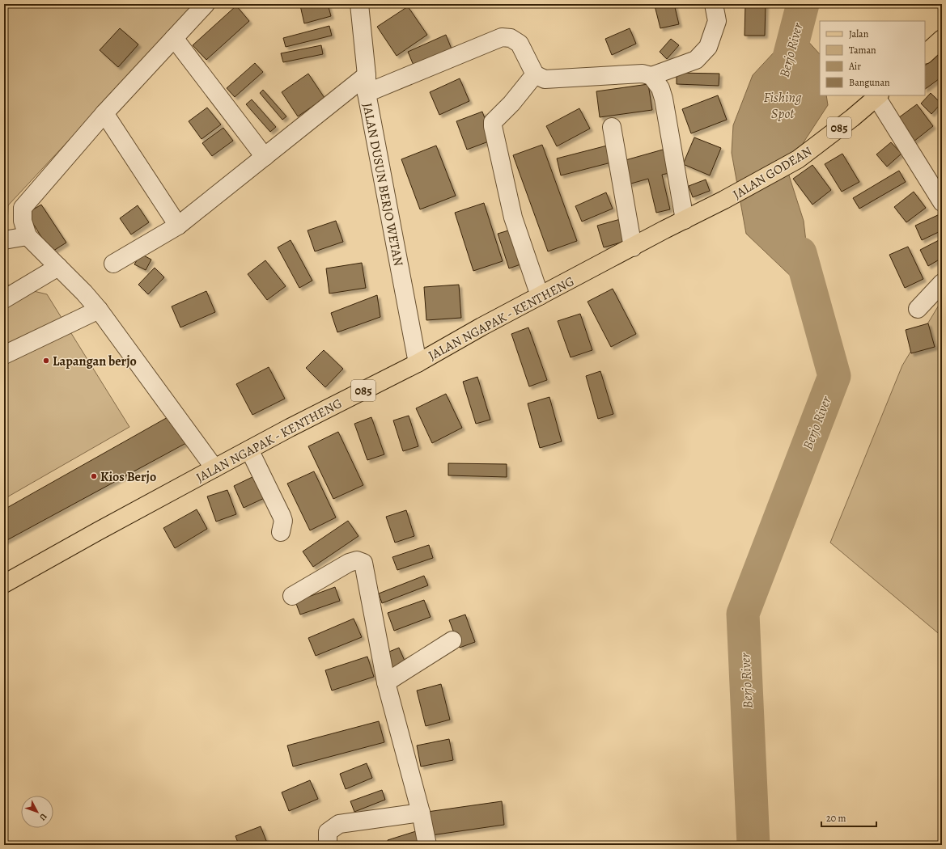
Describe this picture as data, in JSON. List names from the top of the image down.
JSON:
{
  "streets": {
    "main road": ["085", "JALAN GODEAN", "JALAN NGAPAK - KENTHENG"],
    "street": ["JALAN DUSUN BERJO WETAN"]
  },
  "crossings": [
    ["JALAN GODEAN", "JALAN NGAPAK - KENTHENG"],
    ["JALAN DUSUN BERJO WETAN", "JALAN NGAPAK - KENTHENG"]
  ],
  "water": ["Berjo River", "Fishing Spot"],
  "places": ["Lapangan berjo", "Kios Berjo"],
  "legend": [
    "Jalan",
    "Taman",
    "Air",
    "Bangunan"
  ],
  "scale_bar": "20 m",
  "north": "bottom right"
}
